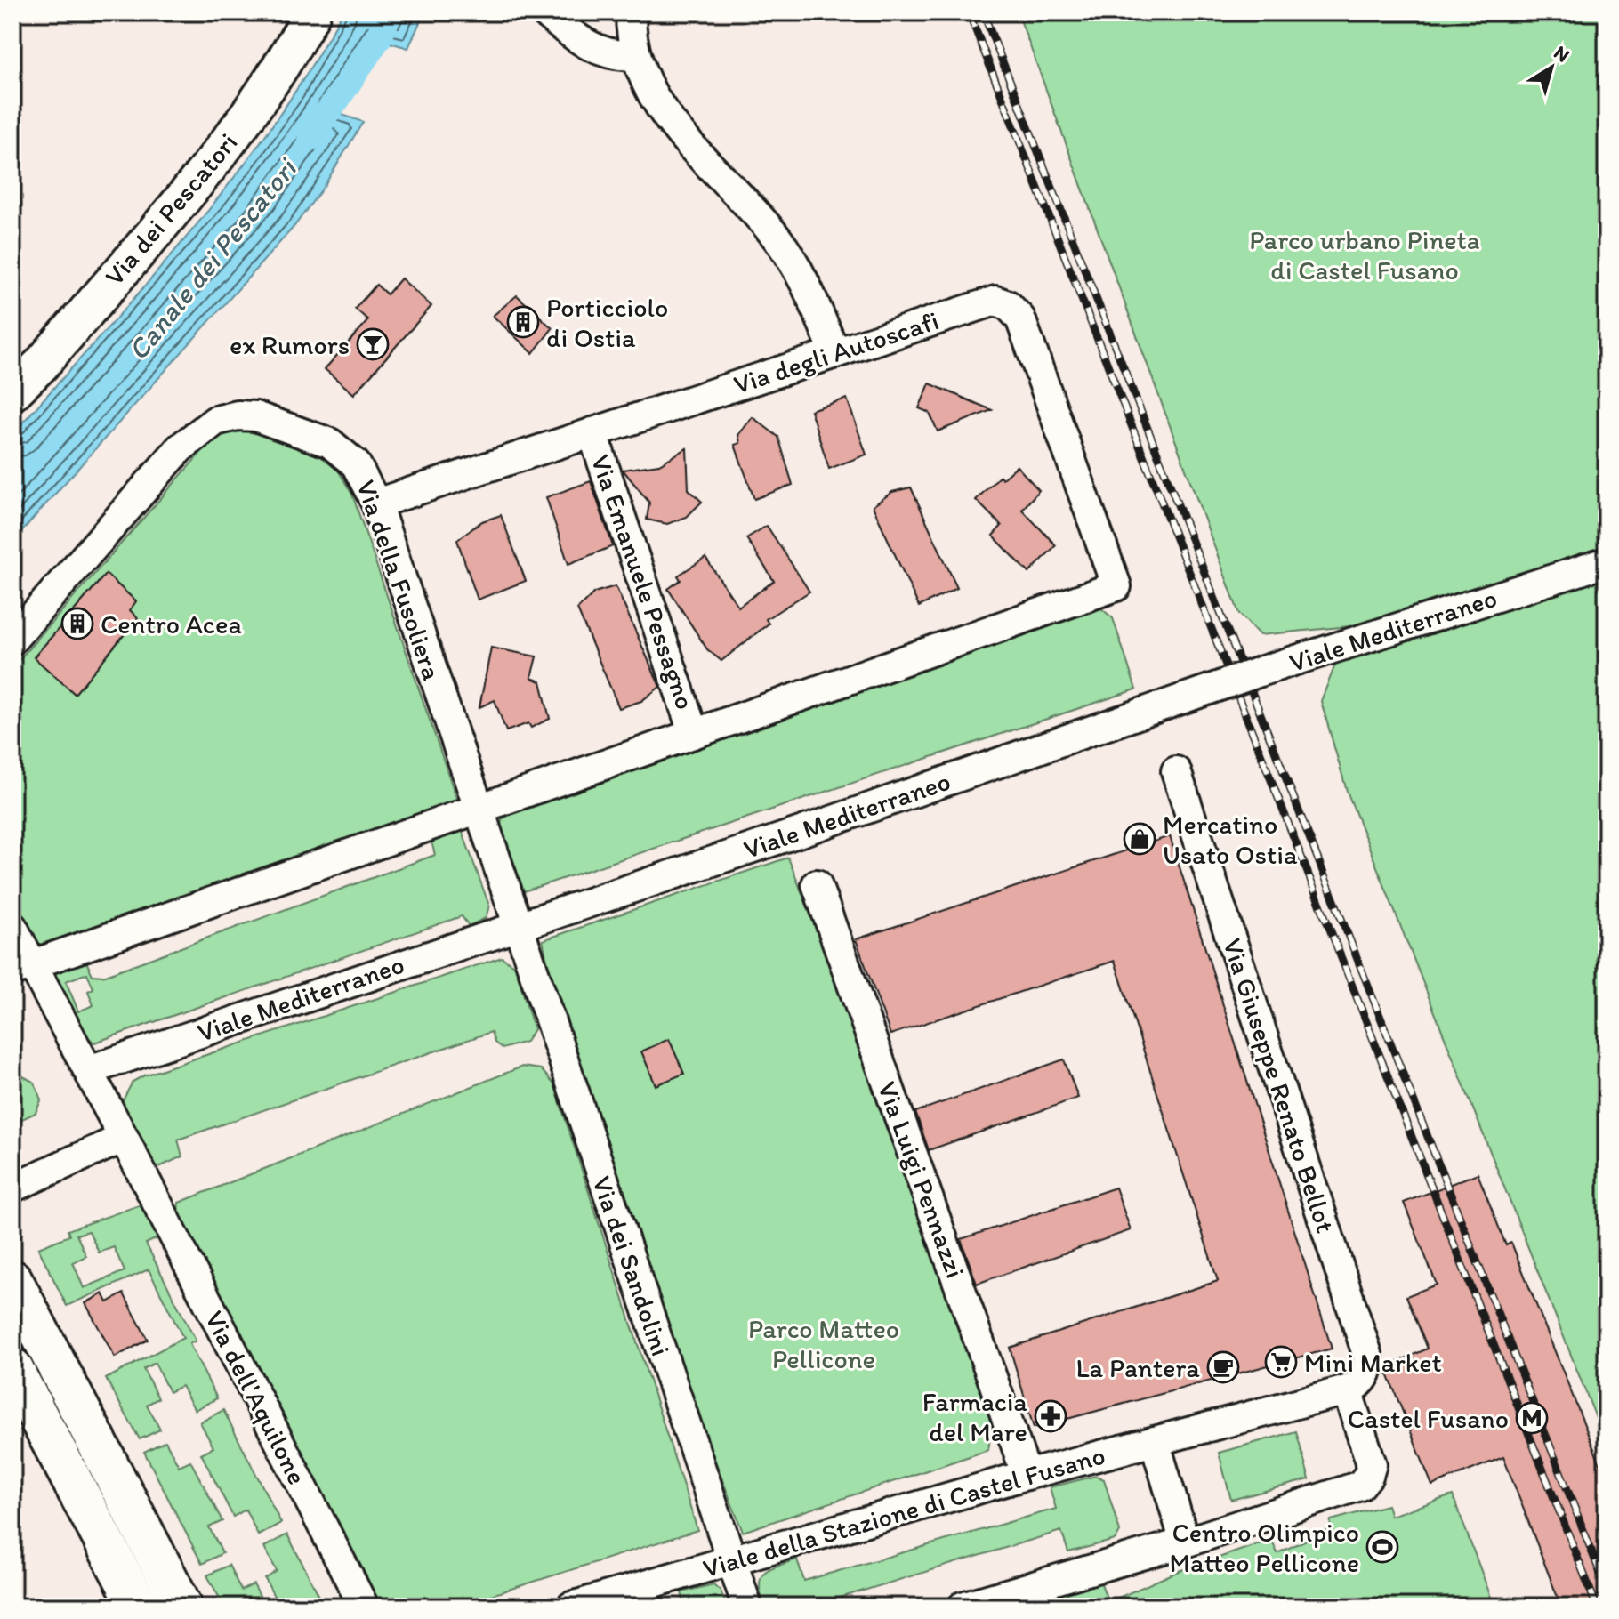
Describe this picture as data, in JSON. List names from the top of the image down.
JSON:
{
  "streets": {
    "street": [
      "Via dei Pescatori",
      "Via degli Autoscafi",
      "Via della Fusoliera",
      "Via Emanuele Pessagno",
      "Viale Mediterraneo",
      "Via Giuseppe Renato Bellot",
      "Via Luigi Pennazzi",
      "Via dei Sandolini",
      "Via dell'Aquilone",
      "Viale della Stazione di Castel Fusano"
    ]
  },
  "crossings": [
    ["Via degli Autoscafi", "Via della Fusoliera"],
    ["Via degli Autoscafi", "Via Emanuele Pessagno"],
    ["Via della Fusoliera", "Viale Mediterraneo"],
    ["Via della Fusoliera", "Via dei Sandolini"],
    ["Viale Mediterraneo", "Via dei Sandolini"],
    ["Viale Mediterraneo", "Via dell'Aquilone"],
    ["Via Giuseppe Renato Bellot", "Viale della Stazione di Castel Fusano"],
    ["Via Luigi Pennazzi", "Viale della Stazione di Castel Fusano"],
    ["Via dei Sandolini", "Viale della Stazione di Castel Fusano"]
  ],
  "water": ["Canale dei Pescatori"],
  "parks": ["Parco urbano Pineta di Castel Fusano", "Parco Matteo Pellicone"],
  "places": {
    "building": ["Porticciolo di Ostia", "Centro Acea"],
    "bar": ["ex Rumors"],
    "shop": ["Mercatino Usato Ostia"],
    "supermarket": ["Mini Market"],
    "cafe": ["La Pantera"],
    "pharmacy": ["Farmacia del Mare"],
    "metro station": ["Castel Fusano"],
    "sports": ["Centro Olimpico Matteo Pellicone"]
  },
  "north": "top right"
}
